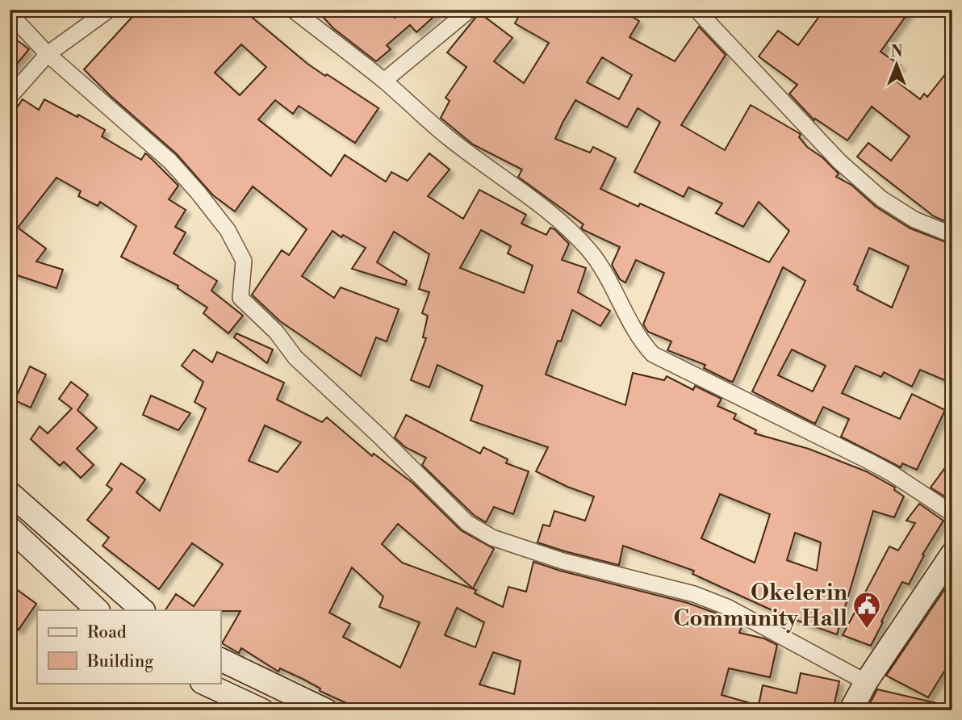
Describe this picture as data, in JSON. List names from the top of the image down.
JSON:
{
  "places": {
    "public building": ["Okelerin Community Hall"]
  },
  "legend": ["Road", "Building"],
  "north": "top"
}
